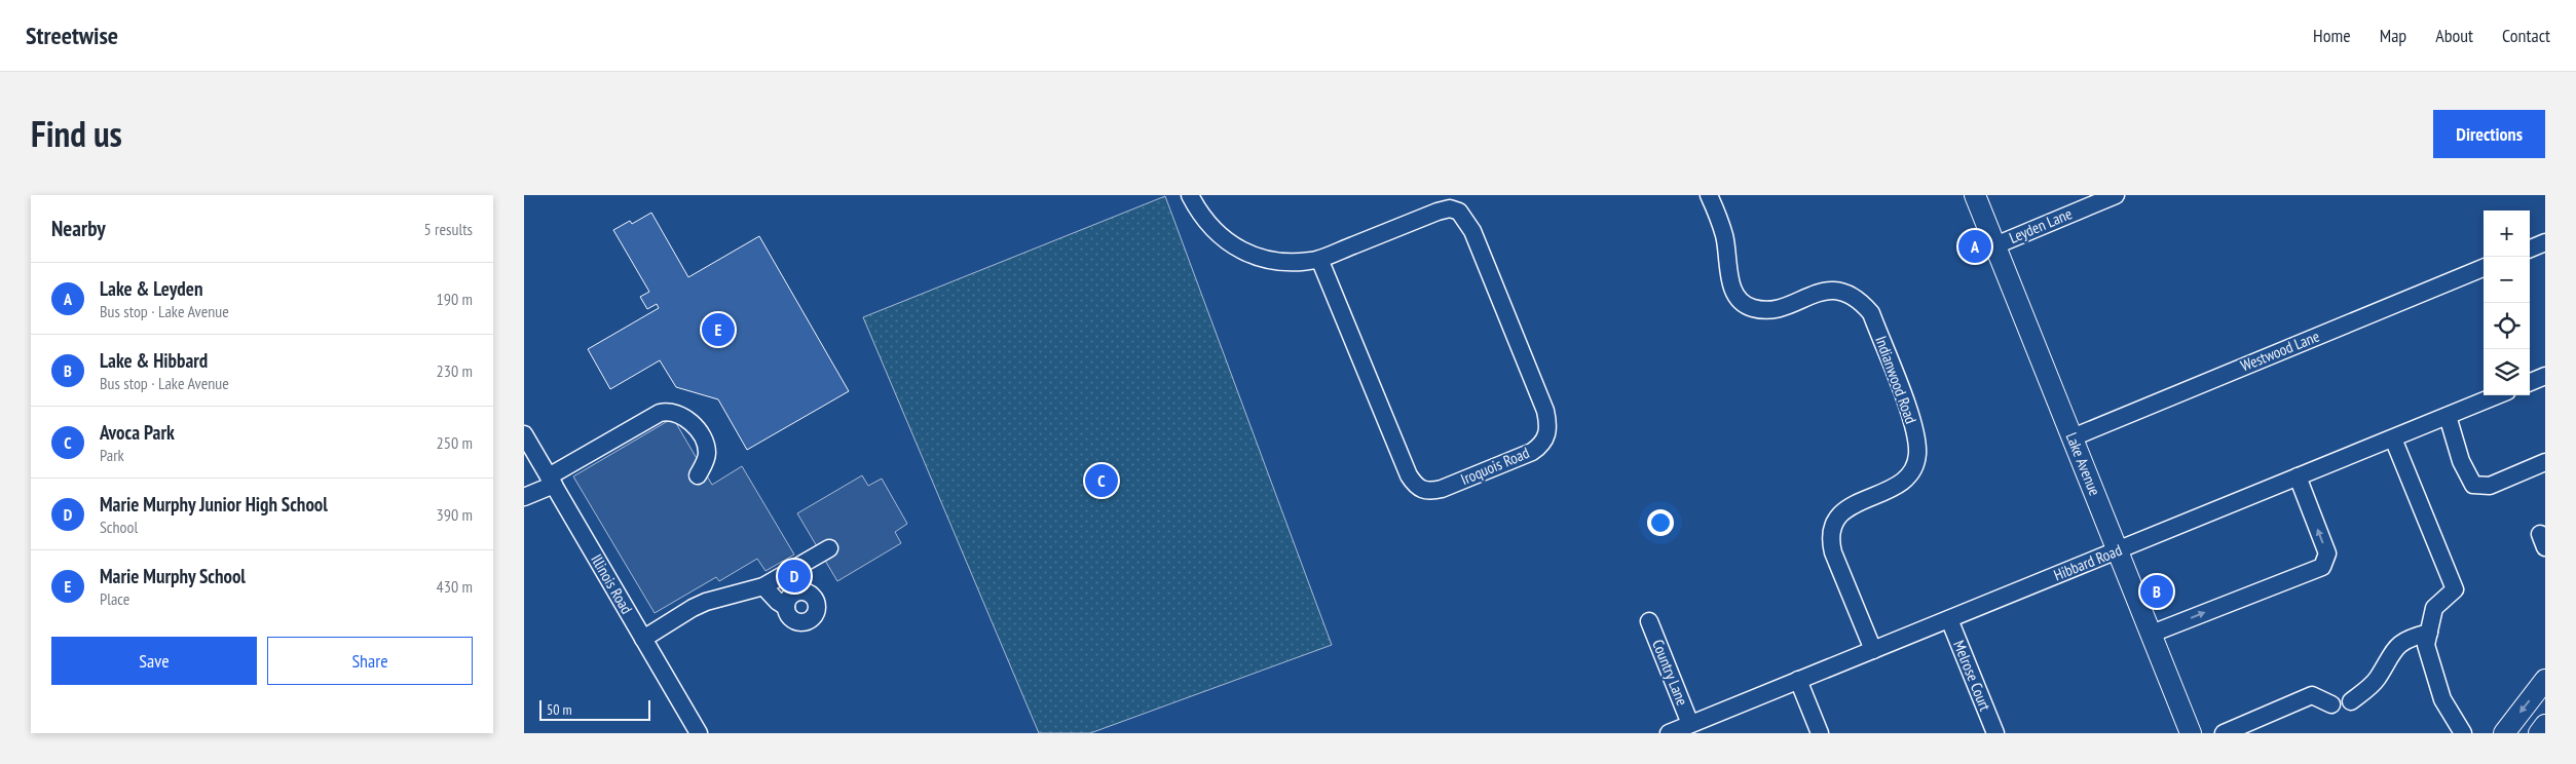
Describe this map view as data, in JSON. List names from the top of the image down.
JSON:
{
  "streets": {
    "main road": ["Lake Avenue"],
    "street": [
      "Leyden Lane",
      "Westwood Lane",
      "Indianwood Road",
      "Iroquois Road",
      "Hibbard Road",
      "Illinois Road",
      "Country Lane",
      "Melrose Court"
    ]
  },
  "crossings": [
    ["Leyden Lane", "Lake Avenue"],
    ["Westwood Lane", "Lake Avenue"],
    ["Indianwood Road", "Hibbard Road"],
    ["Lake Avenue", "Hibbard Road"],
    ["Hibbard Road", "Country Lane"],
    ["Hibbard Road", "Melrose Court"]
  ],
  "scale_bar": "50 m",
  "page": {
    "header": "Streetwise",
    "nav": [
      "Home",
      "Map",
      "About",
      "Contact"
    ],
    "title": "Find us",
    "buttons": [
      "Directions",
      ["Save", "Share"]
    ],
    "heading": ["Nearby", "5 results"],
    "map_buttons": ["+", "−"],
    "pins": [
      "A",
      "E",
      "C",
      "D",
      "B"
    ],
    "list": [
      {
        "mark": "A",
        "name": "Lake & Leyden",
        "note": "Bus stop · Lake Avenue",
        "value": "190 m"
      },
      {
        "mark": "B",
        "name": "Lake & Hibbard",
        "note": "Bus stop · Lake Avenue",
        "value": "230 m"
      },
      {
        "mark": "C",
        "name": "Avoca Park",
        "note": "Park",
        "value": "250 m"
      },
      {
        "mark": "D",
        "name": "Marie Murphy Junior High School",
        "note": "School",
        "value": "390 m"
      },
      {
        "mark": "E",
        "name": "Marie Murphy School",
        "note": "Place",
        "value": "430 m"
      }
    ],
    "scale": "50 m"
  }
}
